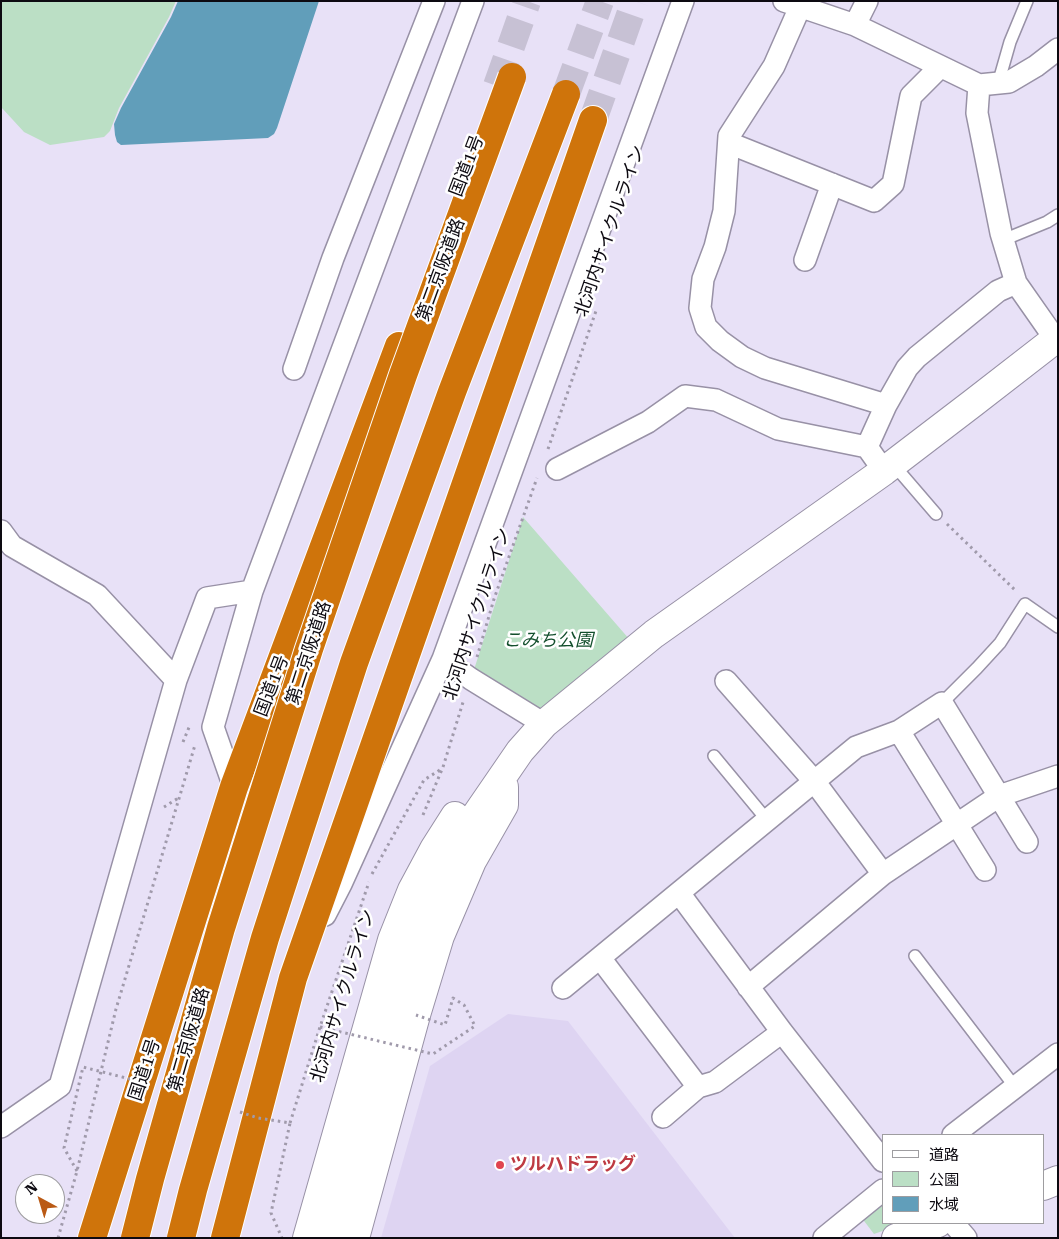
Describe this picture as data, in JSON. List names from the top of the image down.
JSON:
{
  "streets": {
    "highway": ["国道1号", "第二京阪道路"],
    "path": ["北河内サイクルライン"]
  },
  "crossings": [
    ["国道1号", "第二京阪道路"]
  ],
  "parks": ["こみち公園"],
  "places": ["ツルハドラッグ"],
  "legend": ["道路", "公園", "水域"],
  "north": "top left"
}
